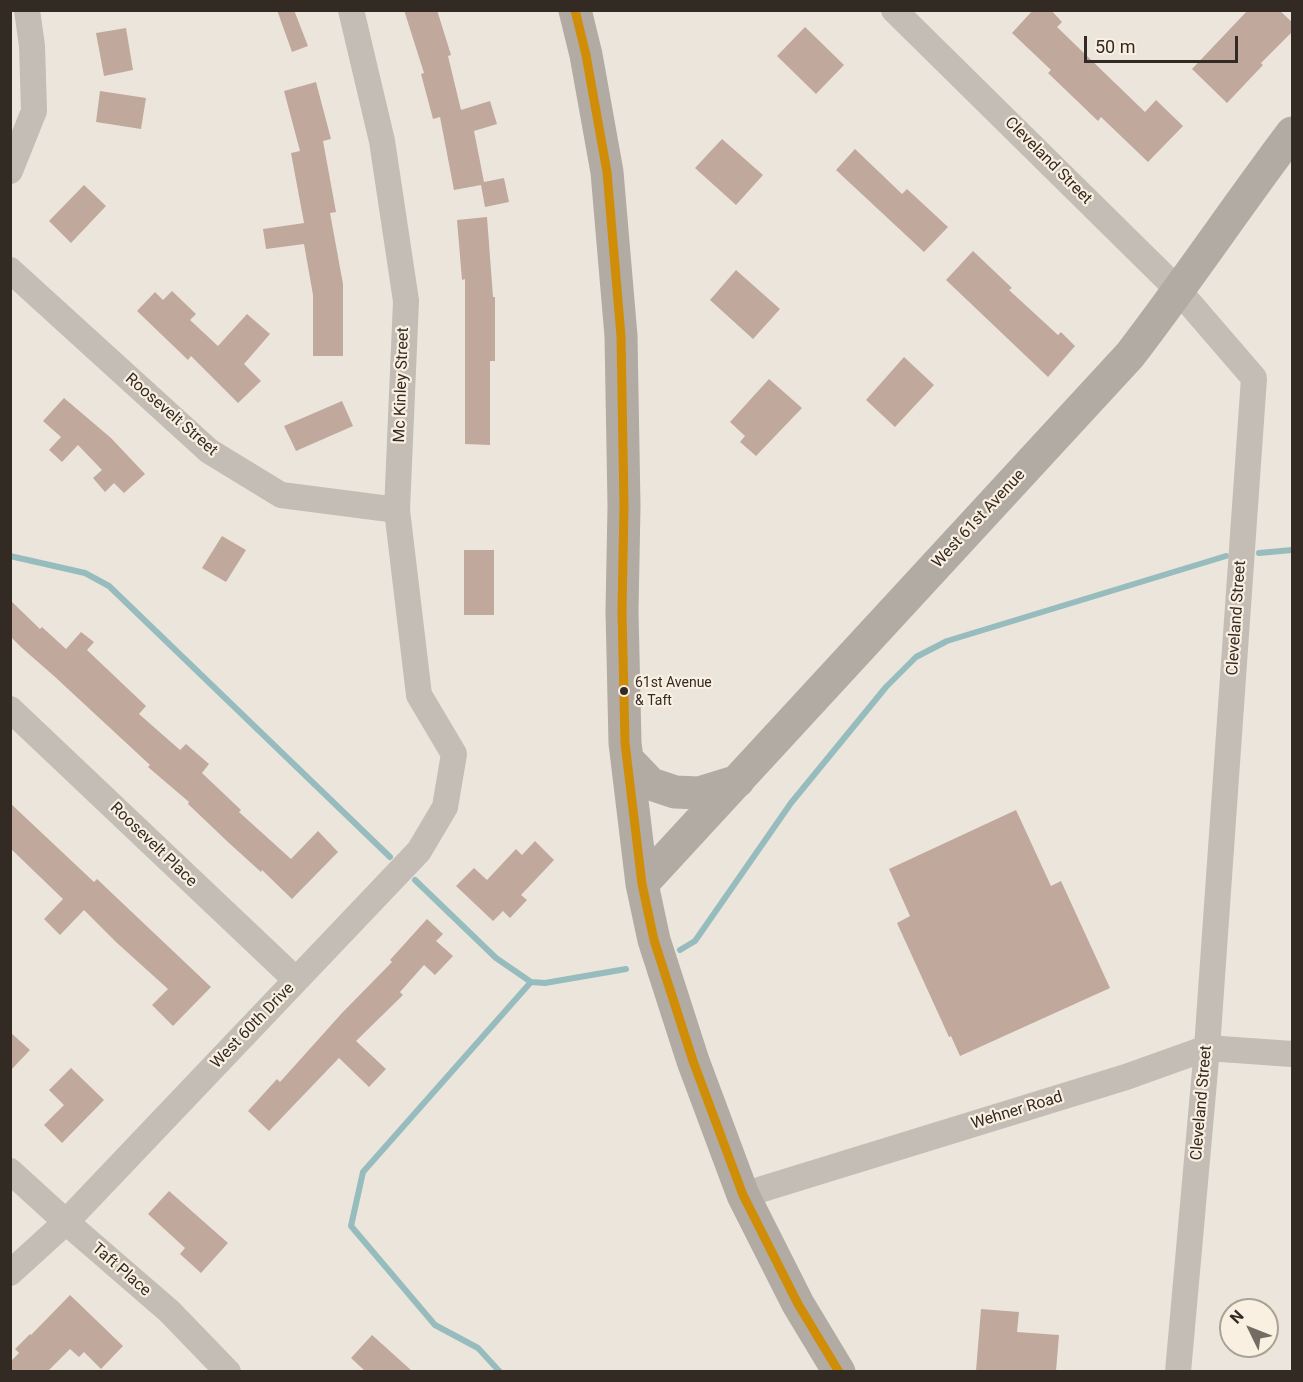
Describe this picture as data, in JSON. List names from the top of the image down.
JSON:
{
  "streets": {
    "main road": ["West 61st Avenue"],
    "street": [
      "Cleveland Street",
      "Mc Kinley Street",
      "Roosevelt Street",
      "Roosevelt Place",
      "West 60th Drive",
      "Wehner Road",
      "Taft Place"
    ]
  },
  "crossings": [
    ["Cleveland Street", "West 61st Avenue"],
    ["Cleveland Street", "Wehner Road"],
    ["Mc Kinley Street", "Roosevelt Street"],
    ["Mc Kinley Street", "West 60th Drive"],
    ["Roosevelt Place", "West 60th Drive"],
    ["West 60th Drive", "Taft Place"]
  ],
  "places": ["61st Avenue & Taft"],
  "scale_bar": "50 m",
  "north": "top left"
}
